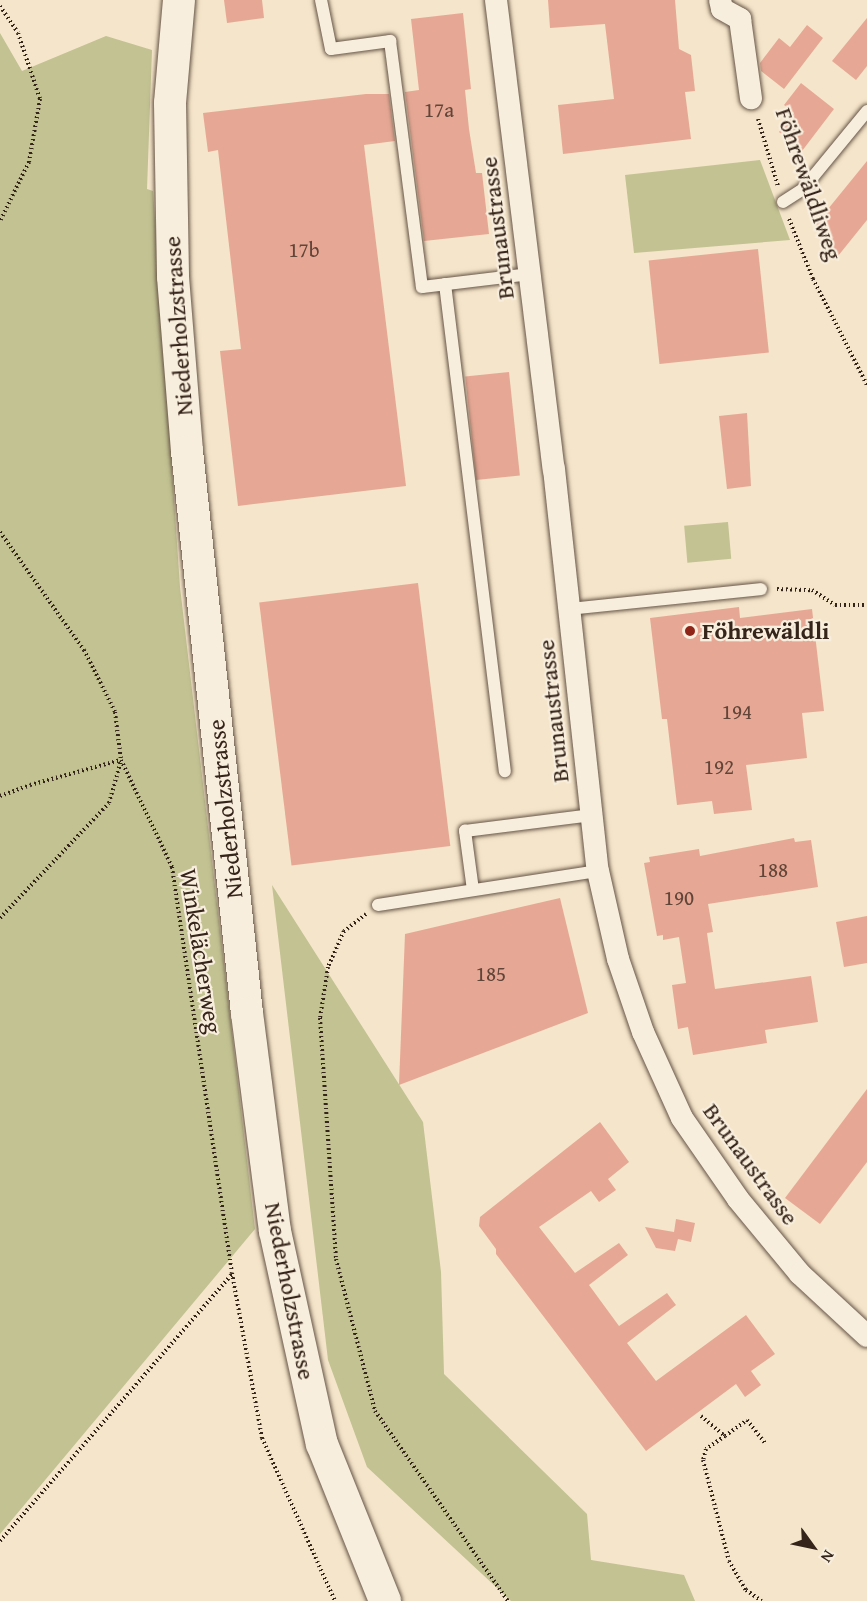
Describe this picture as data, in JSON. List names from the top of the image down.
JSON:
{
  "streets": {
    "main road": ["Niederholzstrasse"],
    "street": ["Föhrewäldliweg", "Brunaustrasse"],
    "path": ["Winkelächerweg"]
  },
  "places": ["Föhrewäldli"],
  "house_numbers": [
    "17a",
    "17b",
    "194",
    "192",
    "188",
    "190",
    "185"
  ],
  "north": "bottom right"
}
